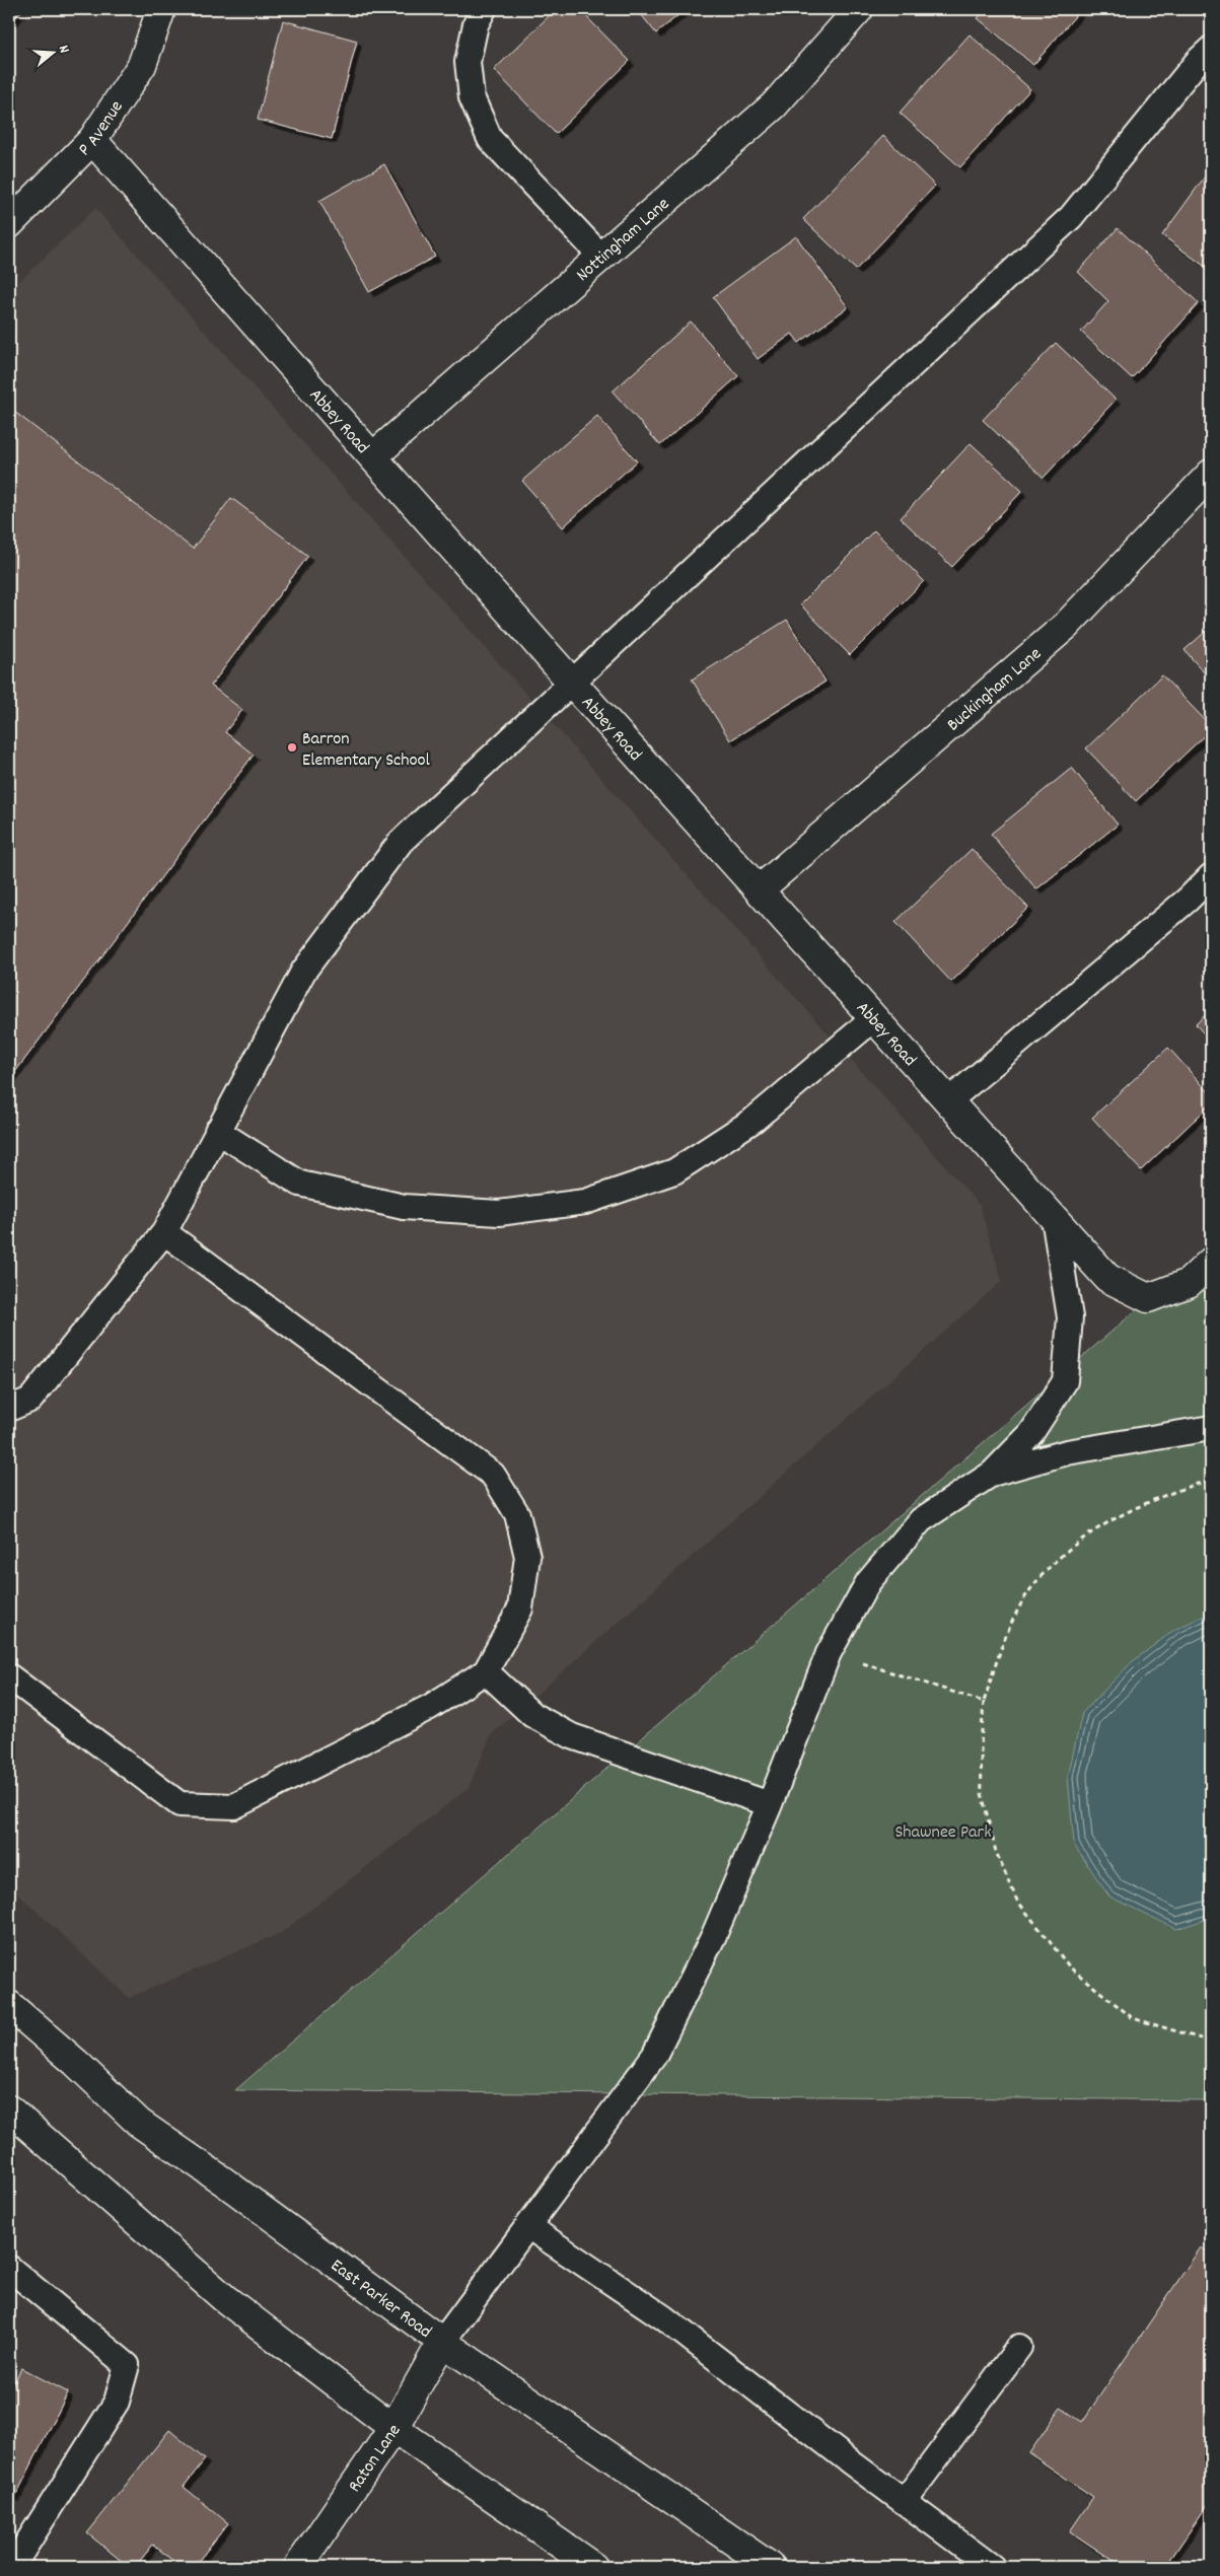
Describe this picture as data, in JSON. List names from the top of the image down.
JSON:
{
  "streets": {
    "street": [
      "P Avenue",
      "Nottingham Lane",
      "Abbey Road",
      "Buckingham Lane",
      "East Parker Road",
      "Raton Lane"
    ]
  },
  "crossings": [
    ["P Avenue", "Abbey Road"],
    ["Nottingham Lane", "Abbey Road"],
    ["Abbey Road", "Buckingham Lane"],
    ["East Parker Road", "Raton Lane"]
  ],
  "parks": ["Shawnee Park"],
  "places": ["Barron Elementary School"],
  "north": "right"
}
